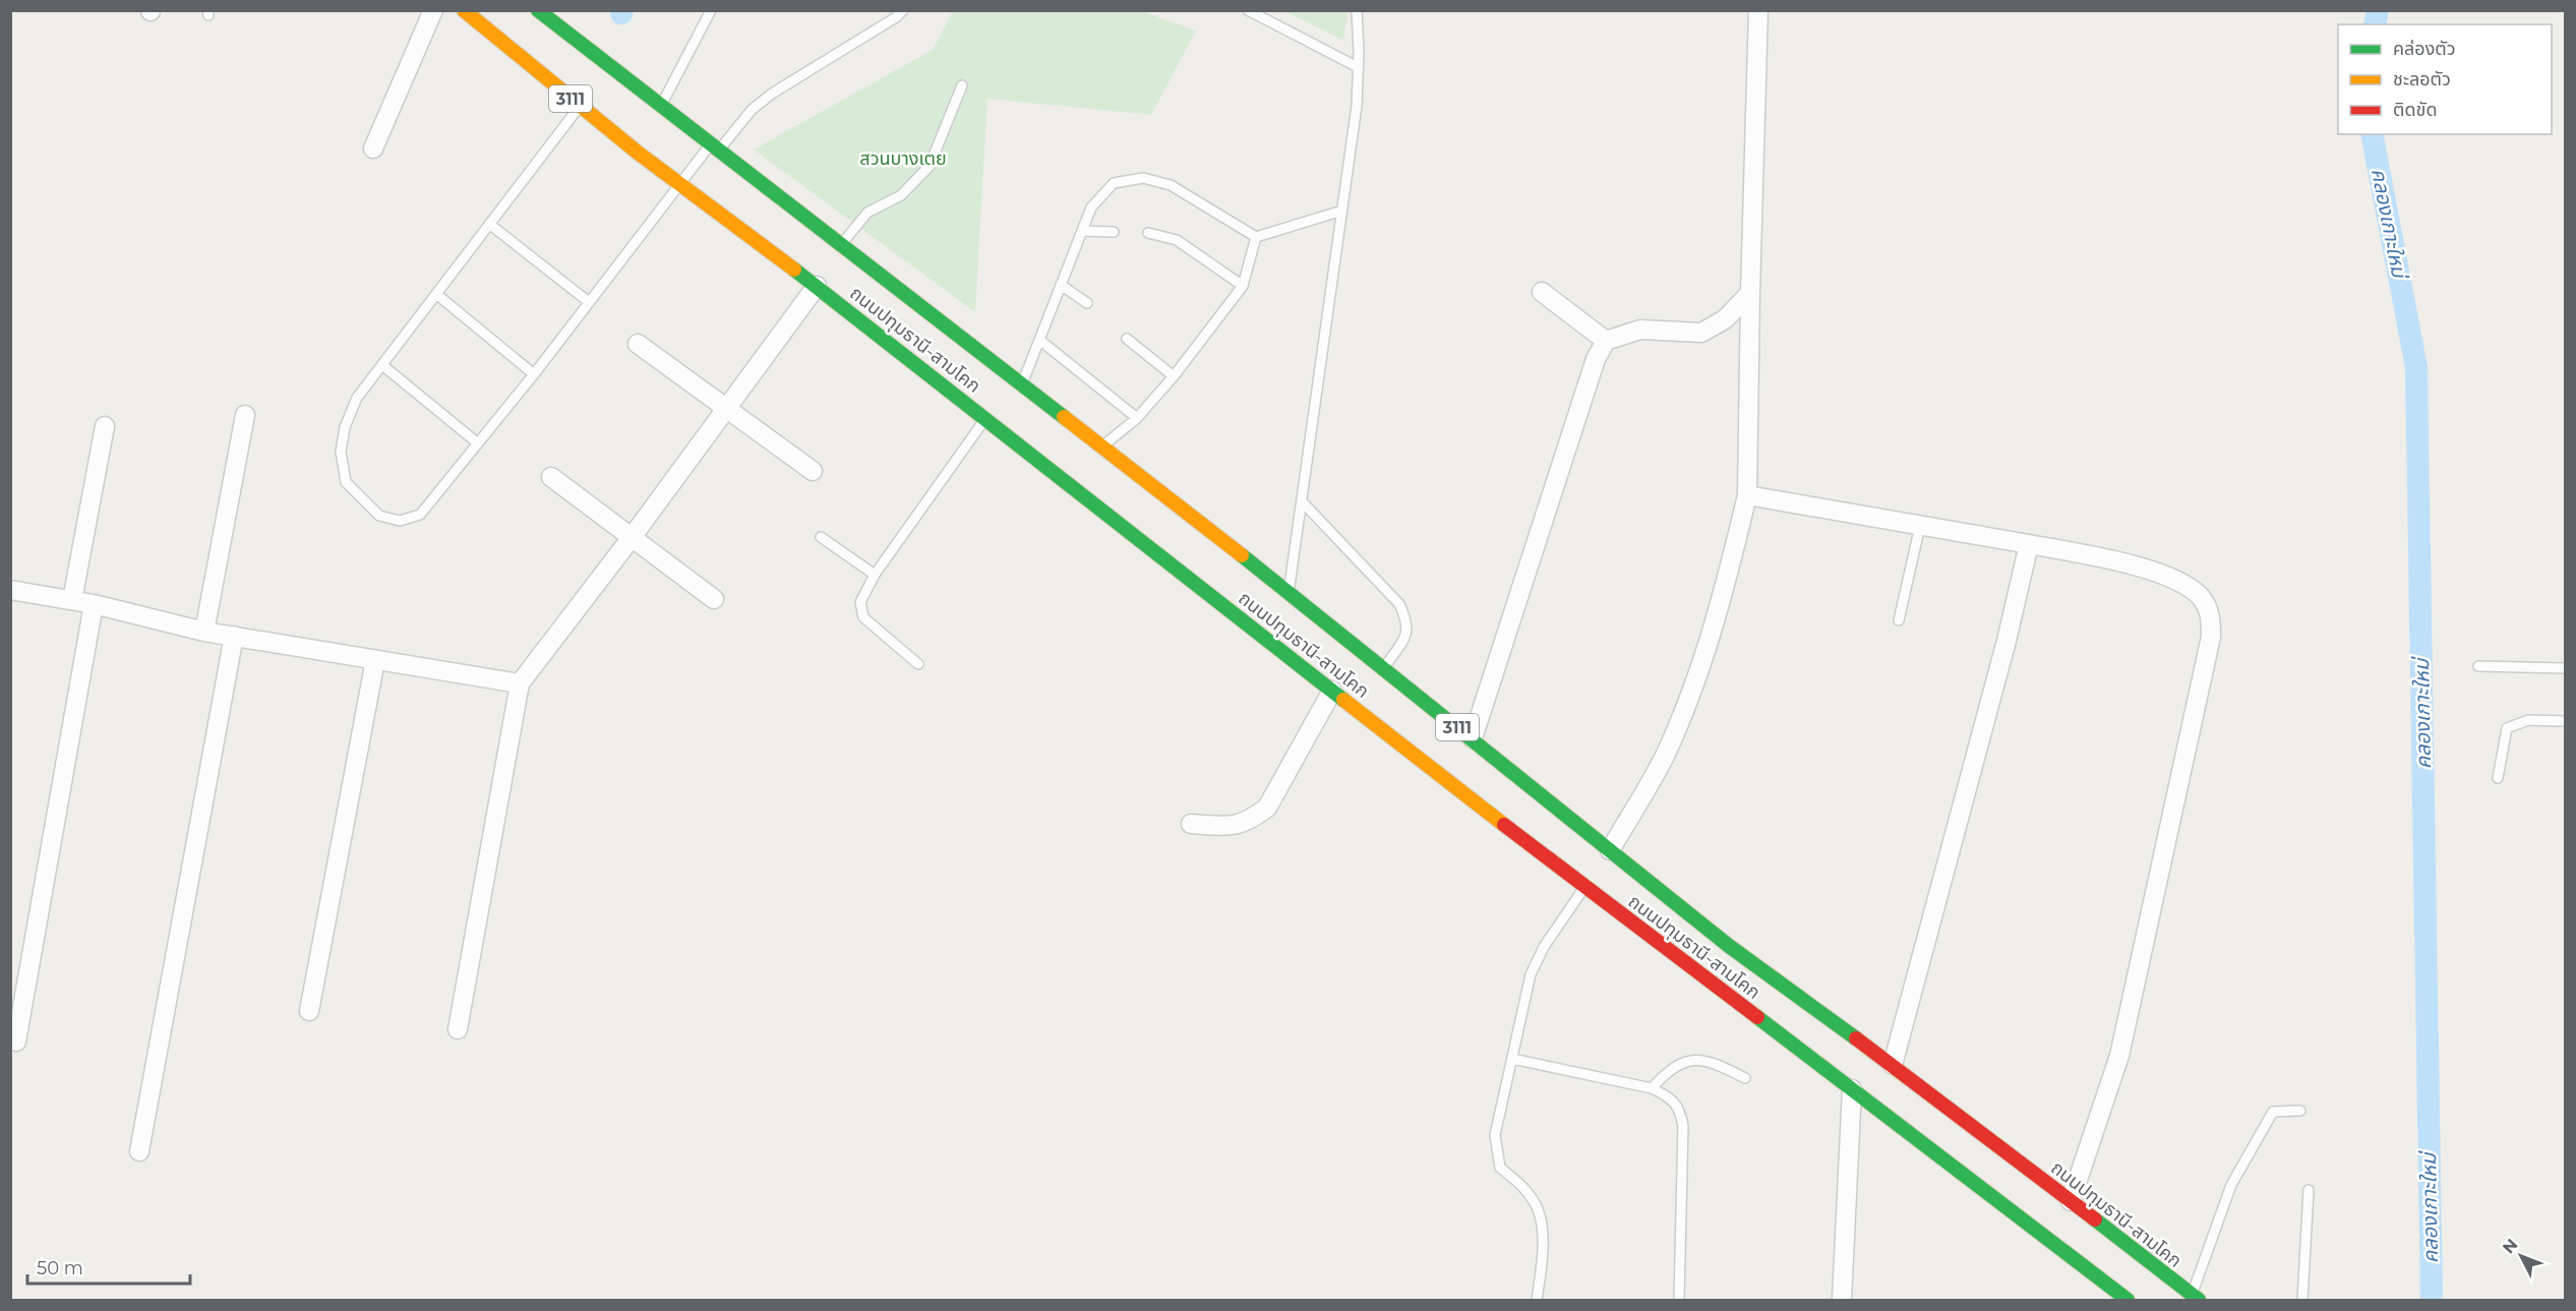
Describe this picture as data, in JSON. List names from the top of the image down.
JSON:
{
  "streets": {
    "main road": ["3111", "ถนนปทุมธานี-สามโคก"]
  },
  "water": ["คลองเกาะใหม่"],
  "parks": ["สวนบางเตย"],
  "legend": ["คล่องตัว", "ชะลอตัว", "ติดขัด"],
  "scale_bar": "50 m",
  "north": "top left"
}
